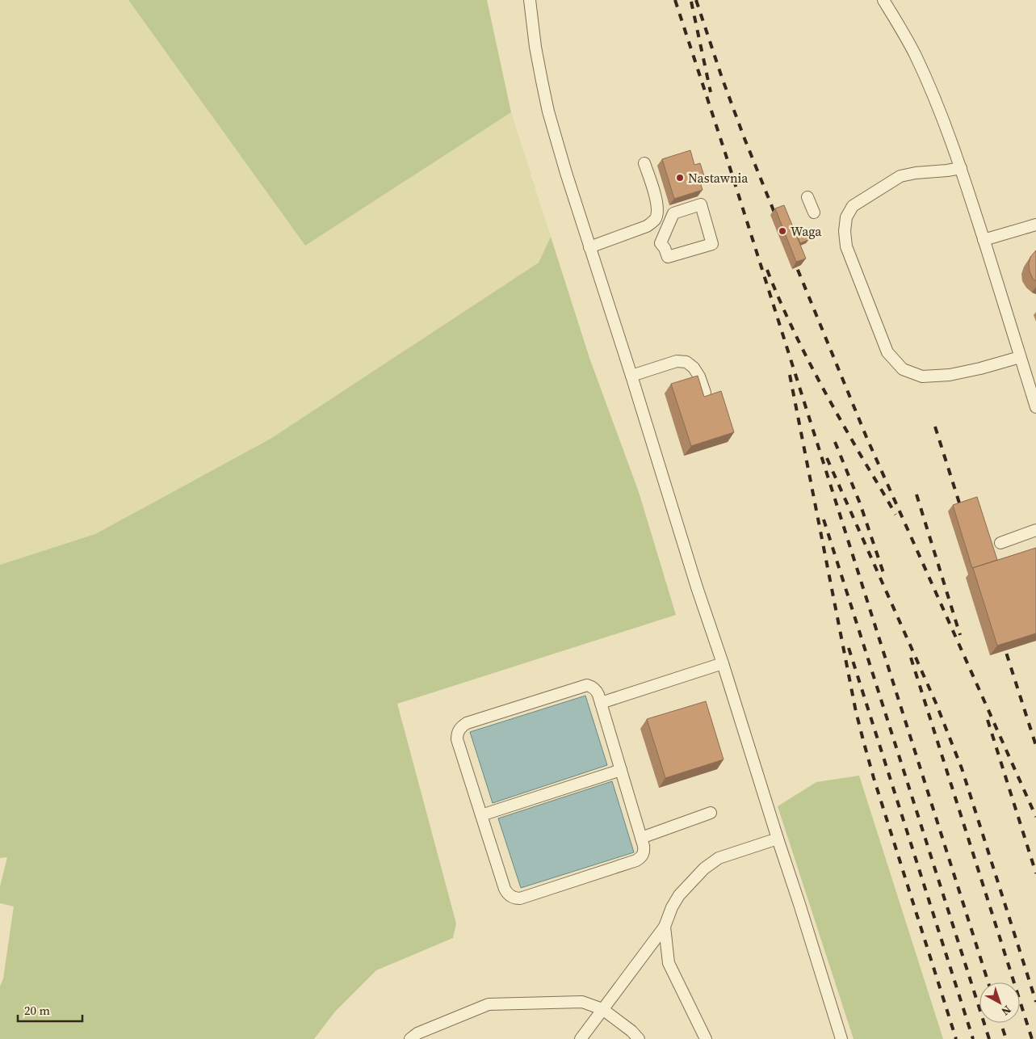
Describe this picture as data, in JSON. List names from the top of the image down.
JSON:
{
  "places": ["Nastawnia", "Waga"],
  "scale_bar": "20 m",
  "north": "bottom right"
}
